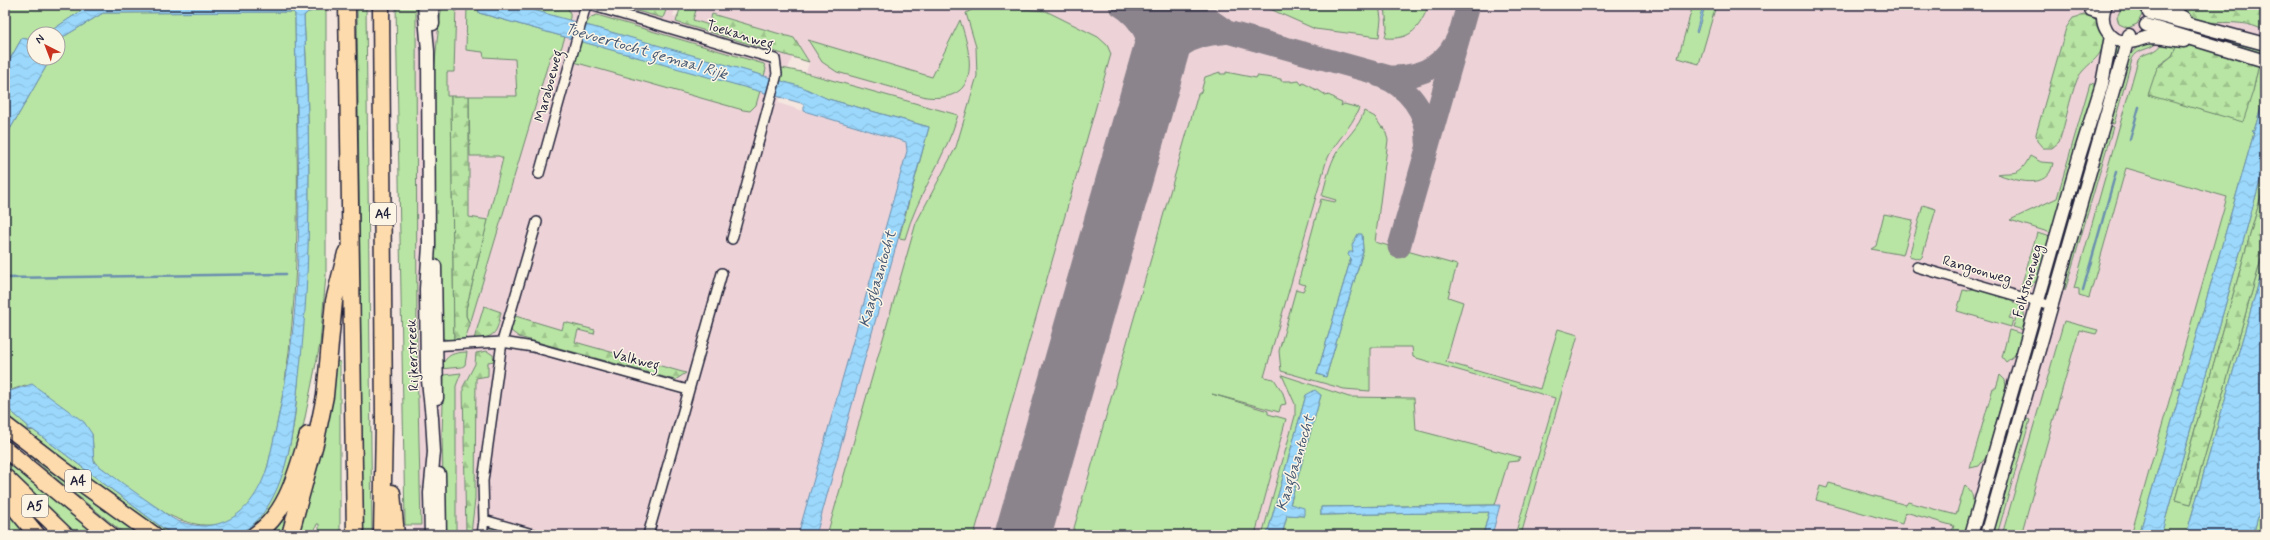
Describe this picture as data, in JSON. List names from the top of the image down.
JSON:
{
  "streets": {
    "highway": ["A4", "A5"],
    "street": [
      "Toekanweg",
      "Maraboeweg",
      "Rangoonweg",
      "Folkstoneweg",
      "Rijkerstreek",
      "Valkweg"
    ]
  },
  "crossings": [
    ["Rangoonweg", "Folkstoneweg"],
    ["Rijkerstreek", "Valkweg"]
  ],
  "water": ["Toevoertocht gemaal Rijk", "Kaagbaantocht"],
  "north": "top left"
}
